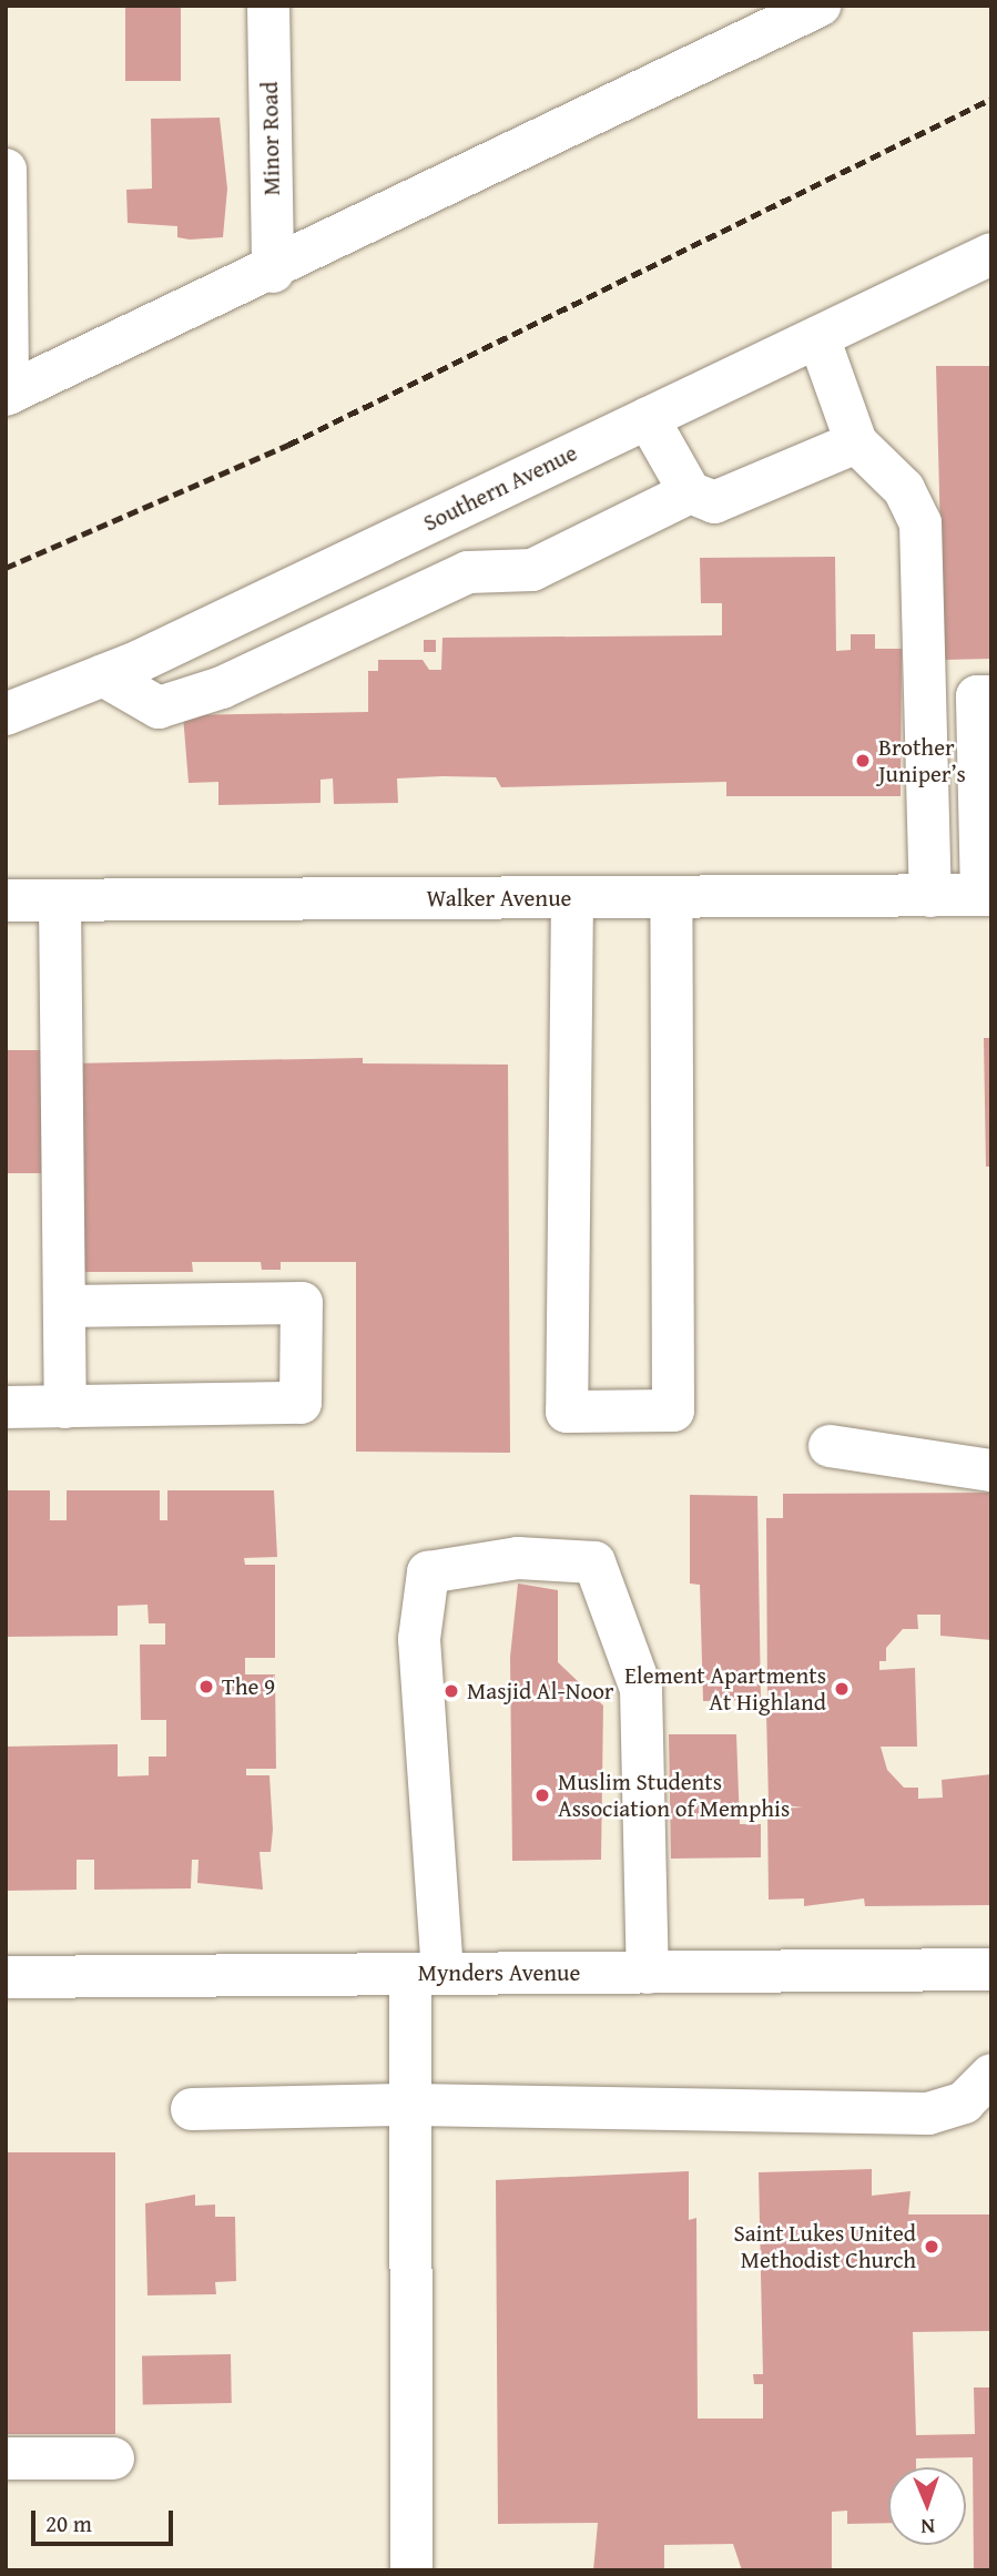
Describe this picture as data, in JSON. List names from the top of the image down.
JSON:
{
  "streets": {
    "street": [
      "Minor Road",
      "Southern Avenue",
      "Walker Avenue",
      "Mynders Avenue"
    ]
  },
  "places": [
    "Brother Juniper’s",
    "The 9",
    "Element Apartments At Highland",
    "Masjid Al-Noor",
    "Muslim Students Association of Memphis",
    "Saint Lukes United Methodist Church"
  ],
  "scale_bar": "20 m",
  "north": "bottom"
}
